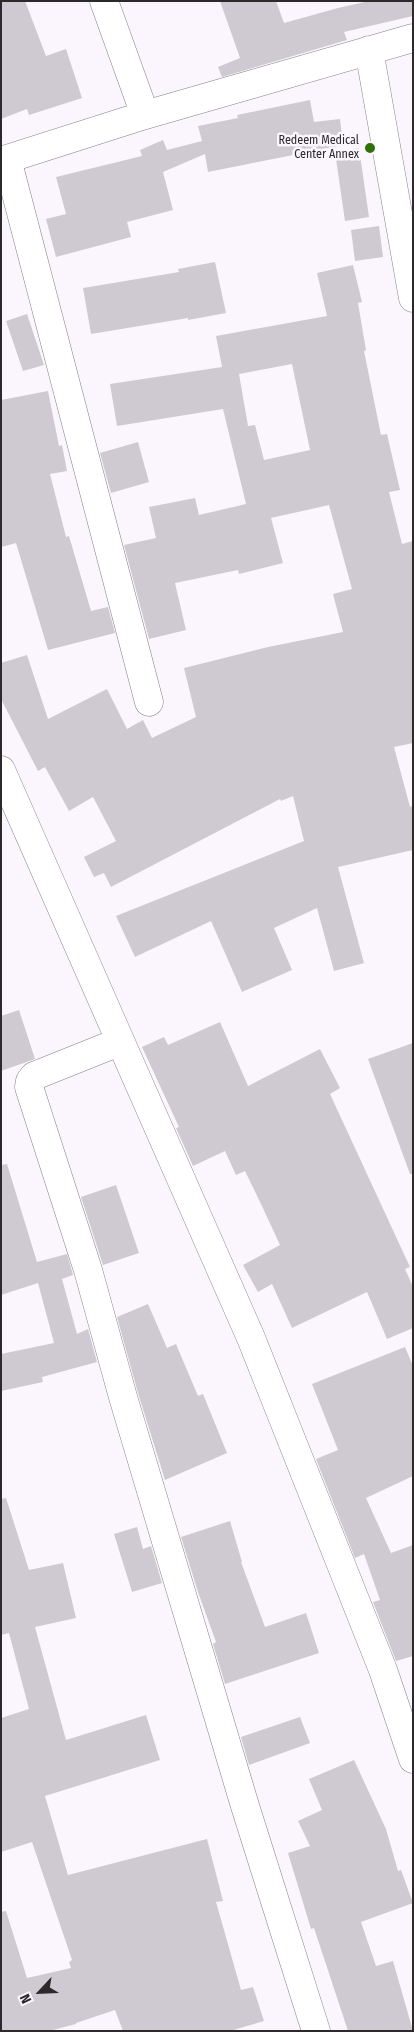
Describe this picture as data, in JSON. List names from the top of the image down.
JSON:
{
  "places": ["Redeem Medical Center Annex"],
  "north": "bottom left"
}
